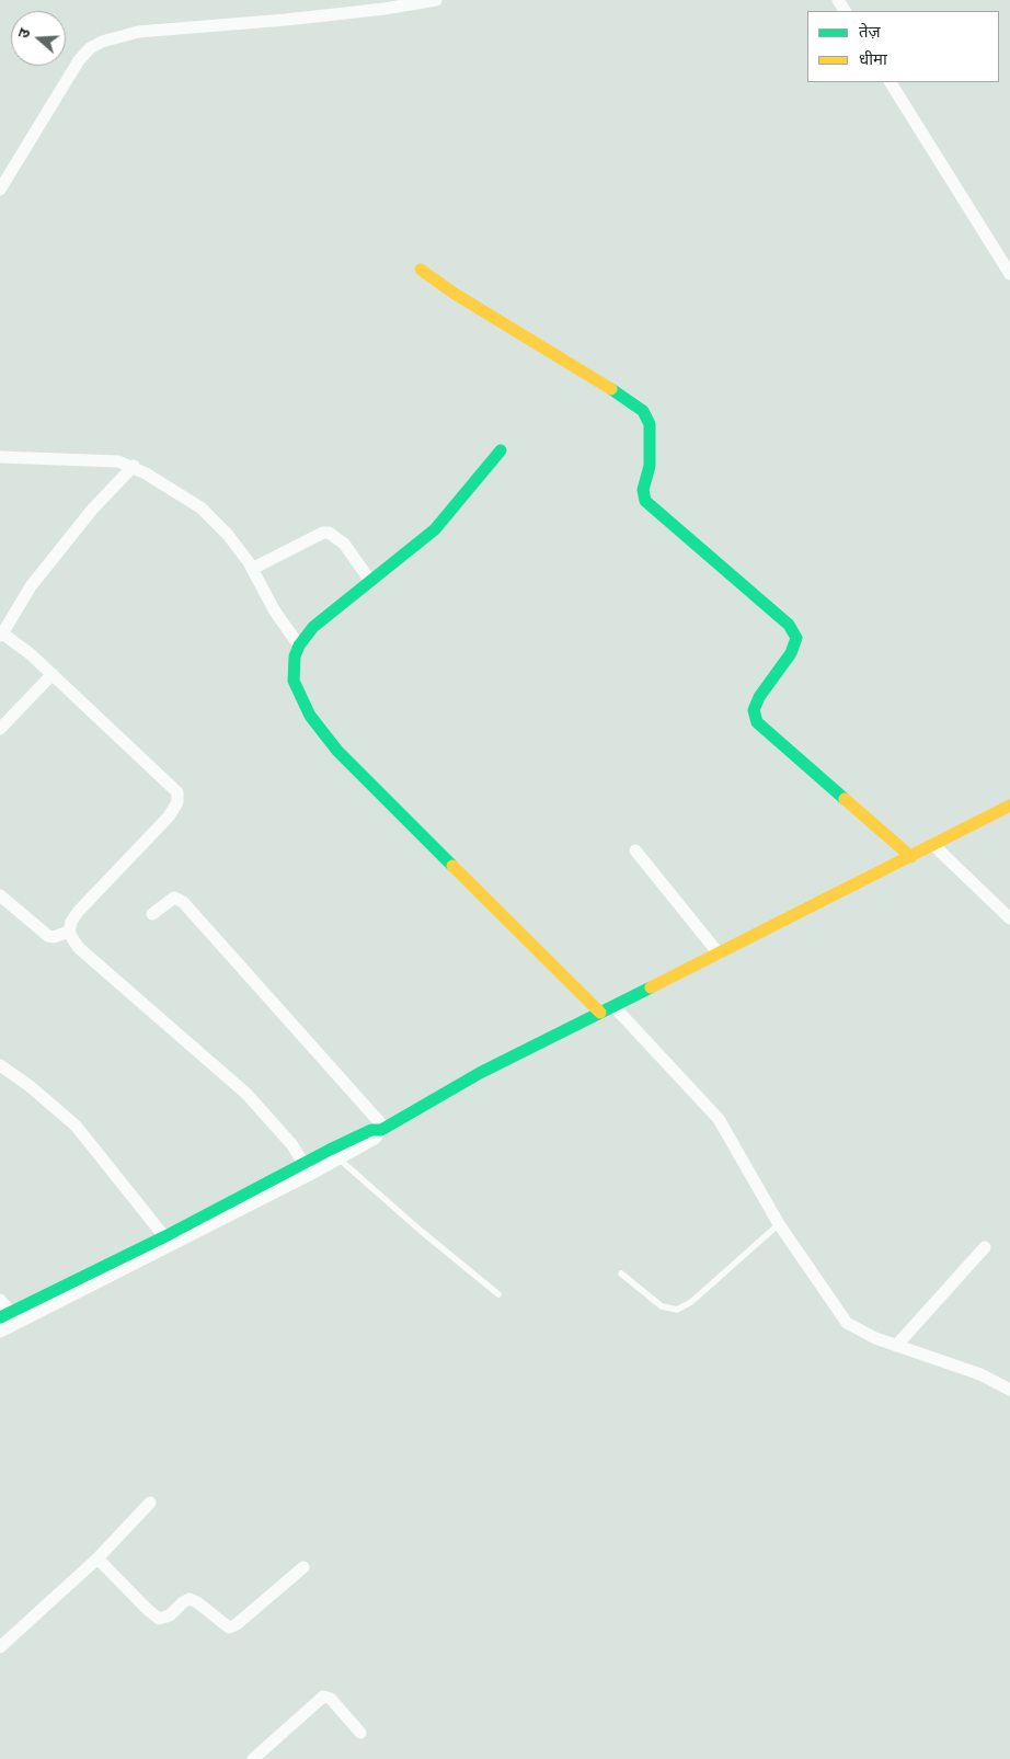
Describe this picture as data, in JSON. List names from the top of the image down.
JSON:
{
  "legend": ["तेज़", "धीमा"],
  "north": "left"
}
